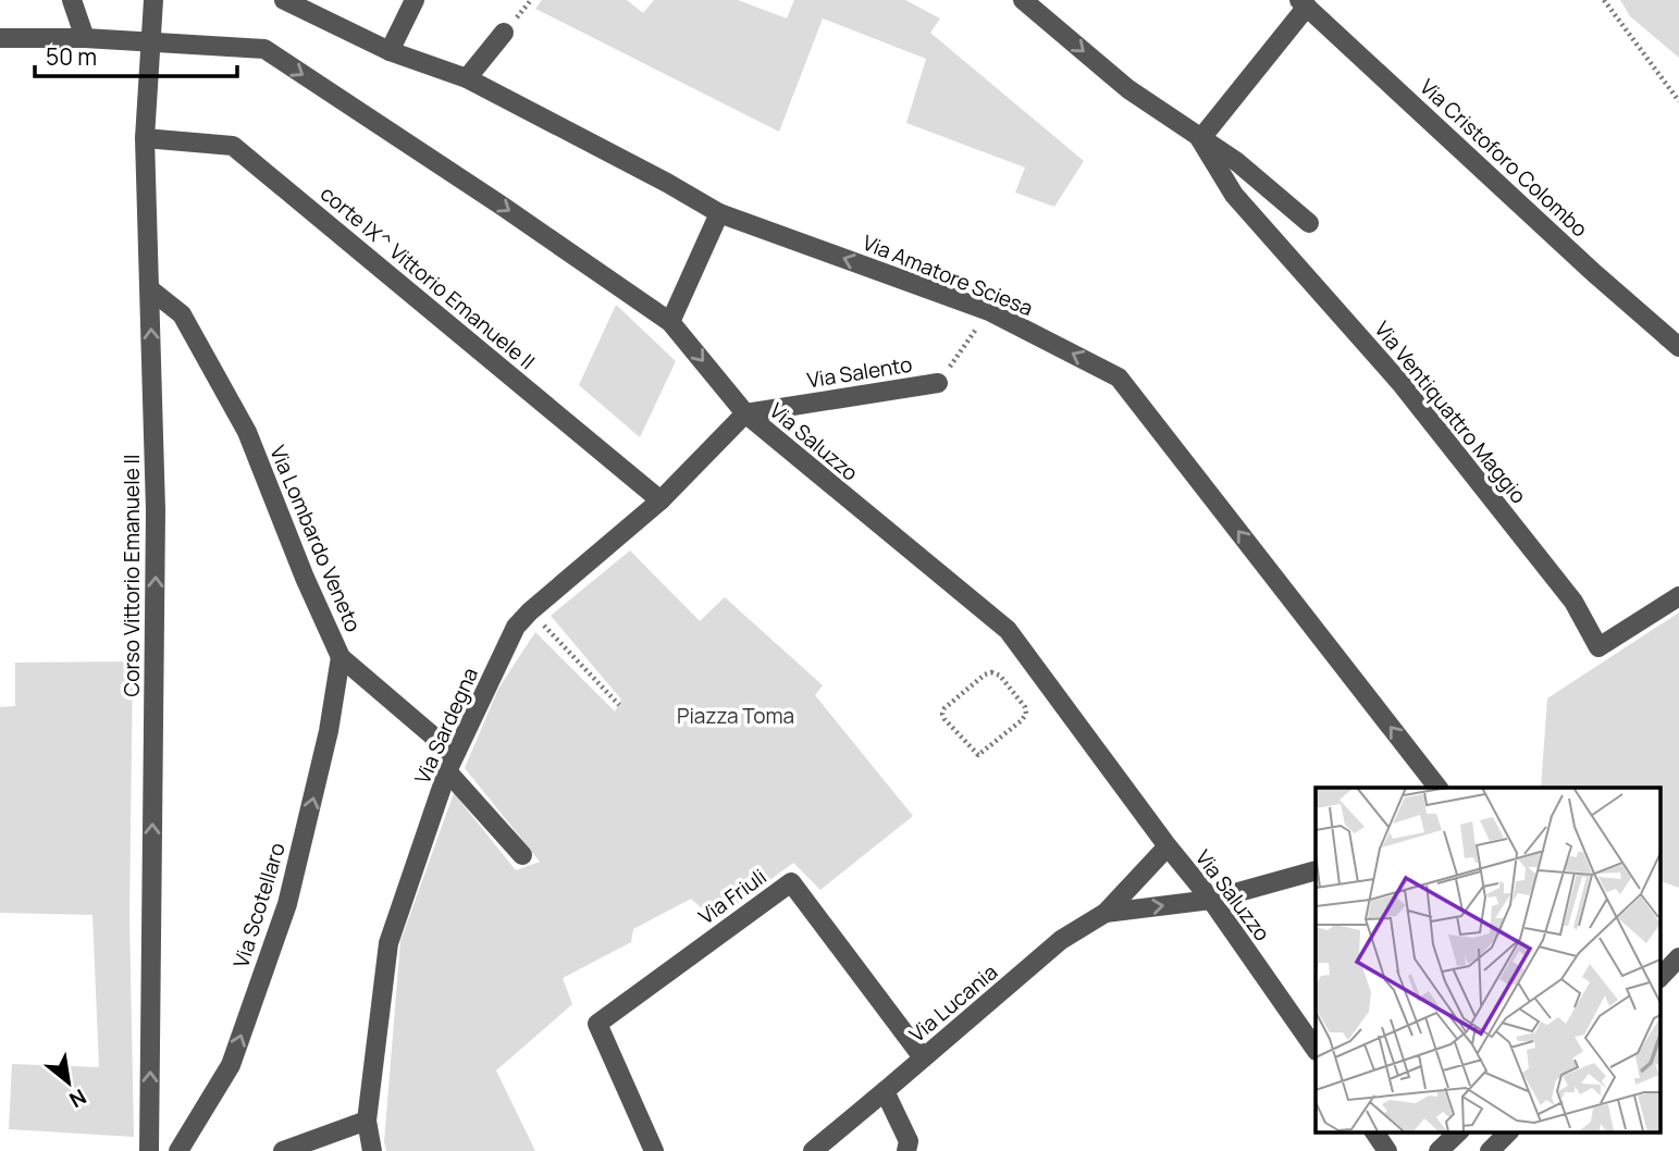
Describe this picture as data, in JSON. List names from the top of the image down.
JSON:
{
  "streets": {
    "street": [
      "Via Cristoforo Colombo",
      "Via Amatore Sciesa",
      "corte IX^ Vittorio Emanuele II",
      "Via Salento",
      "Via Ventiquattro Maggio",
      "Via Saluzzo",
      "Via Lombardo Veneto",
      "Corso Vittorio Emanuele II",
      "Via Sardegna",
      "Via Friuli",
      "Via Scotellaro",
      "Via Lucania"
    ]
  },
  "crossings": [
    ["Via Amatore Sciesa", "Via Salento"],
    ["corte IX^ Vittorio Emanuele II", "Corso Vittorio Emanuele II"],
    ["corte IX^ Vittorio Emanuele II", "Via Sardegna"],
    ["Via Salento", "Via Saluzzo"],
    ["Via Salento", "Via Sardegna"],
    ["Via Saluzzo", "Corso Vittorio Emanuele II"],
    ["Via Saluzzo", "Via Sardegna"],
    ["Via Saluzzo", "Via Lucania"],
    ["Via Lombardo Veneto", "Corso Vittorio Emanuele II"],
    ["Via Lombardo Veneto", "Via Sardegna"],
    ["Via Lombardo Veneto", "Via Scotellaro"],
    ["Via Friuli", "Via Lucania"]
  ],
  "one_way": [
    "Via Amatore Sciesa",
    "Via Saluzzo",
    "Corso Vittorio Emanuele II",
    "Via Scotellaro"
  ],
  "parks": ["Piazza Toma"],
  "scale_bar": "50 m",
  "north": "bottom right"
}
